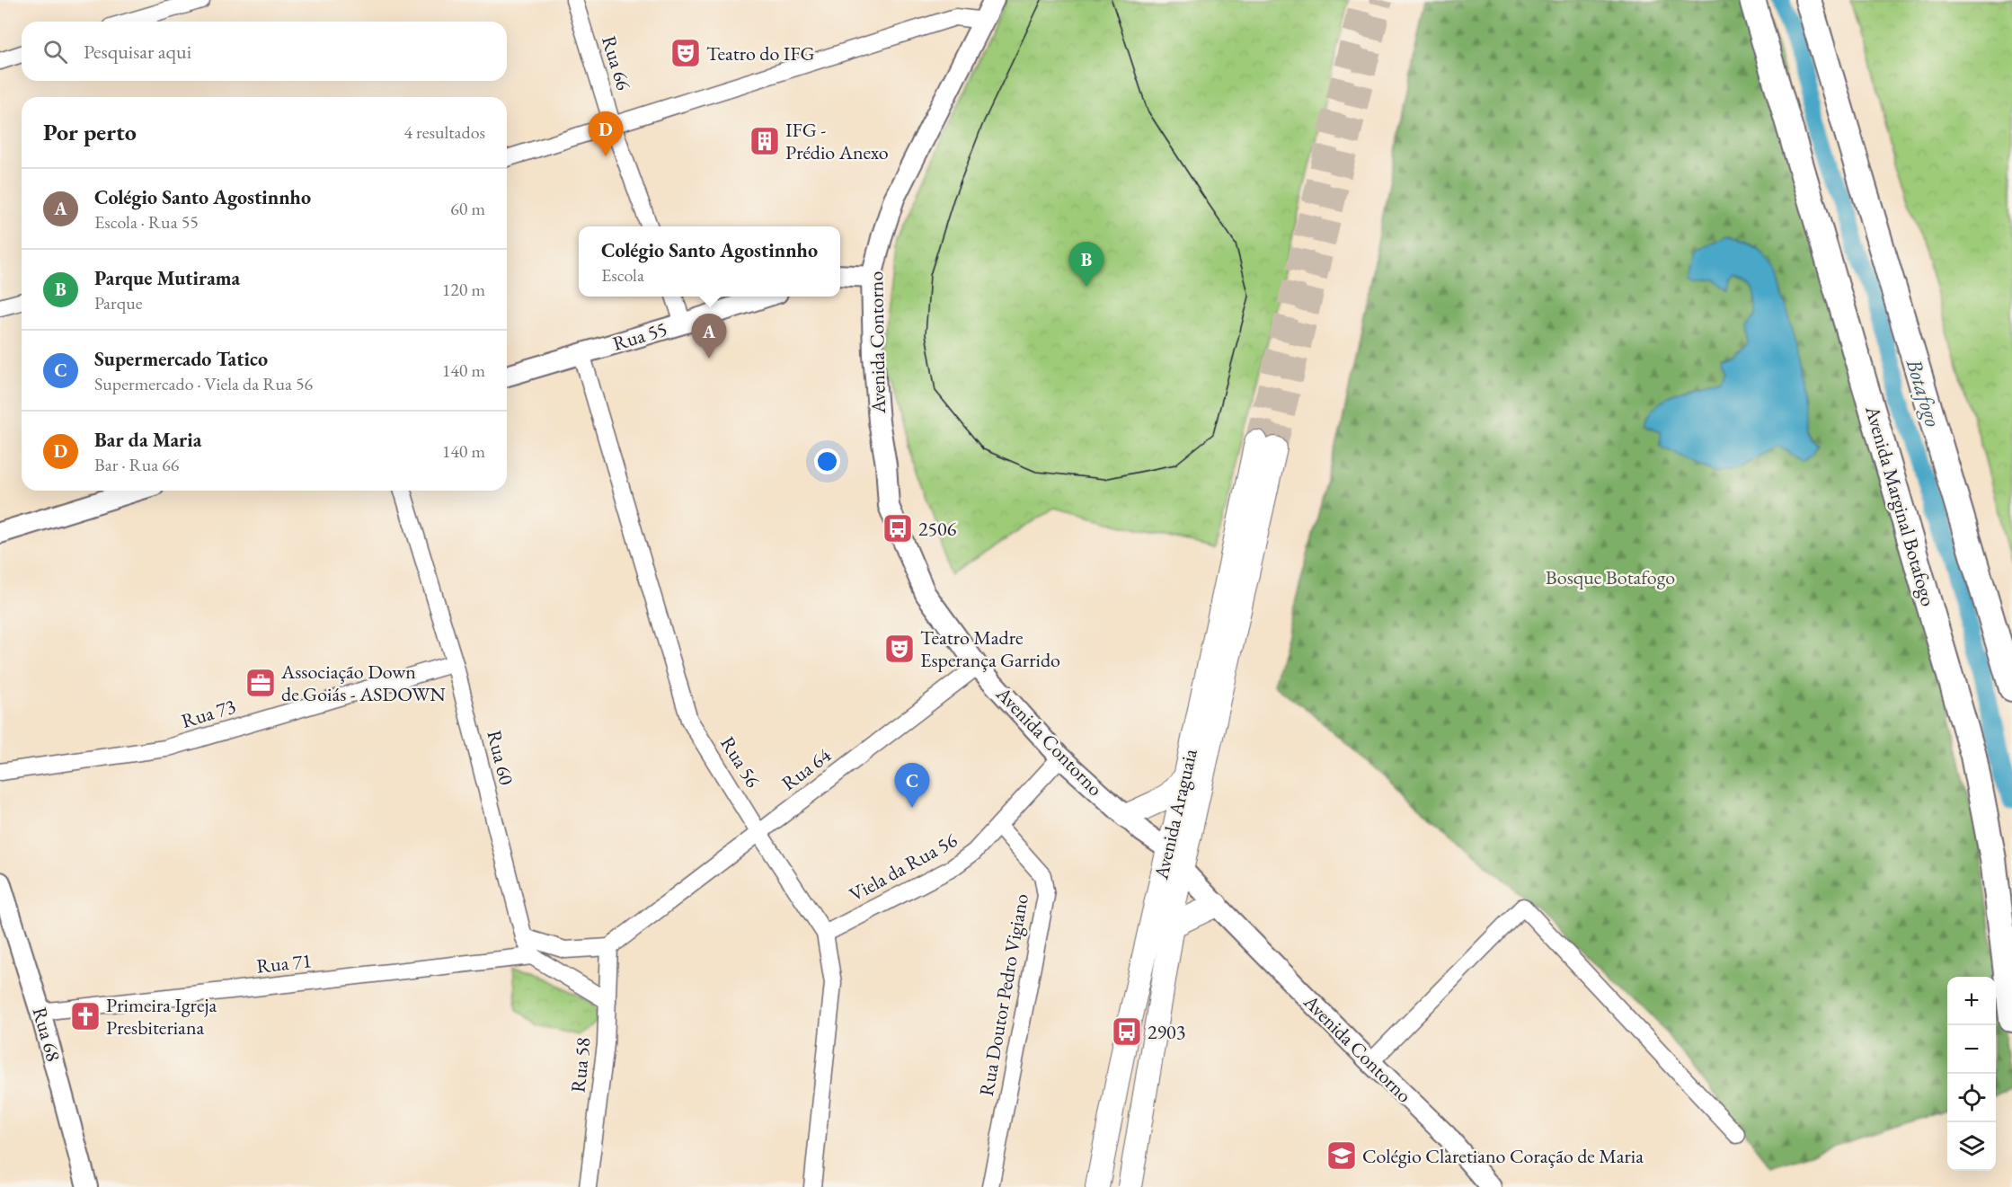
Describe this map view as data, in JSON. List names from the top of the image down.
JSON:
{
  "streets": {
    "main road": ["Avenida Marginal Botafogo", "Avenida Araguaia"],
    "street": [
      "Rua 66",
      "Rua 55",
      "Avenida Contorno",
      "Rua 73",
      "Rua 60",
      "Rua 56",
      "Rua 64",
      "Viela da Rua 56",
      "Rua 71",
      "Rua Doutor Pedro Vigiano",
      "Rua 68",
      "Rua 58"
    ]
  },
  "crossings": [
    ["Rua 55", "Rua 56"],
    ["Avenida Contorno", "Rua 64"],
    ["Avenida Contorno", "Avenida Araguaia"],
    ["Avenida Contorno", "Viela da Rua 56"],
    ["Rua 73", "Rua 60"],
    ["Rua 60", "Rua 71"],
    ["Rua 56", "Rua 64"],
    ["Rua 56", "Viela da Rua 56"],
    ["Rua 64", "Rua 58"],
    ["Viela da Rua 56", "Rua Doutor Pedro Vigiano"],
    ["Rua 71", "Rua 68"]
  ],
  "water": ["Botafogo"],
  "parks": ["Bosque Botafogo"],
  "places": {
    "theatre": ["Teatro do IFG", "Teatro Madre Esperança Garrido"],
    "building": ["IFG - Prédio Anexo"],
    "bus stop": ["2506", "2903"],
    "office": ["Associação Down de Goiás - ASDOWN"],
    "church": ["Primeira Igreja Presbiteriana"],
    "school or university": ["Colégio Claretiano Coração de Maria"]
  },
  "page": {
    "search": "Pesquisar aqui",
    "heading": ["Por perto", "4 resultados"],
    "pins": [
      "D",
      "B",
      "A",
      "C"
    ],
    "list": [
      {
        "mark": "A",
        "name": "Colégio Santo Agostinnho",
        "note": "Escola · Rua 55",
        "value": "60 m"
      },
      {
        "mark": "B",
        "name": "Parque Mutirama",
        "note": "Parque",
        "value": "120 m"
      },
      {
        "mark": "C",
        "name": "Supermercado Tatico",
        "note": "Supermercado · Viela da Rua 56",
        "value": "140 m"
      },
      {
        "mark": "D",
        "name": "Bar da Maria",
        "note": "Bar · Rua 66",
        "value": "140 m"
      }
    ],
    "popup": ["Colégio Santo Agostinnho", "Escola"],
    "map_buttons": ["+", "−"]
  }
}
